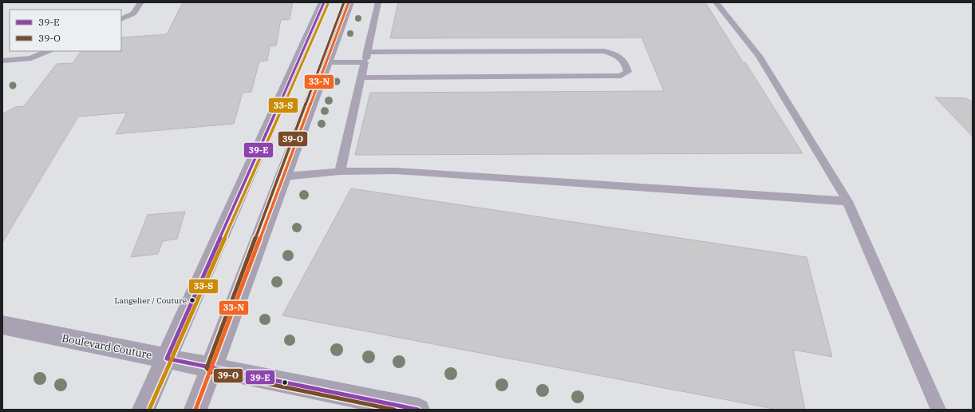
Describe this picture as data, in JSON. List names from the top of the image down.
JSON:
{
  "streets": {
    "main road": ["Boulevard Couture"]
  },
  "places": ["Langelier / Couture"],
  "lines": [
    "transit line 39-E",
    "transit line 39-O",
    "transit line 33-N",
    "transit line 33-S"
  ],
  "legend": ["39-E", "39-O"]
}
